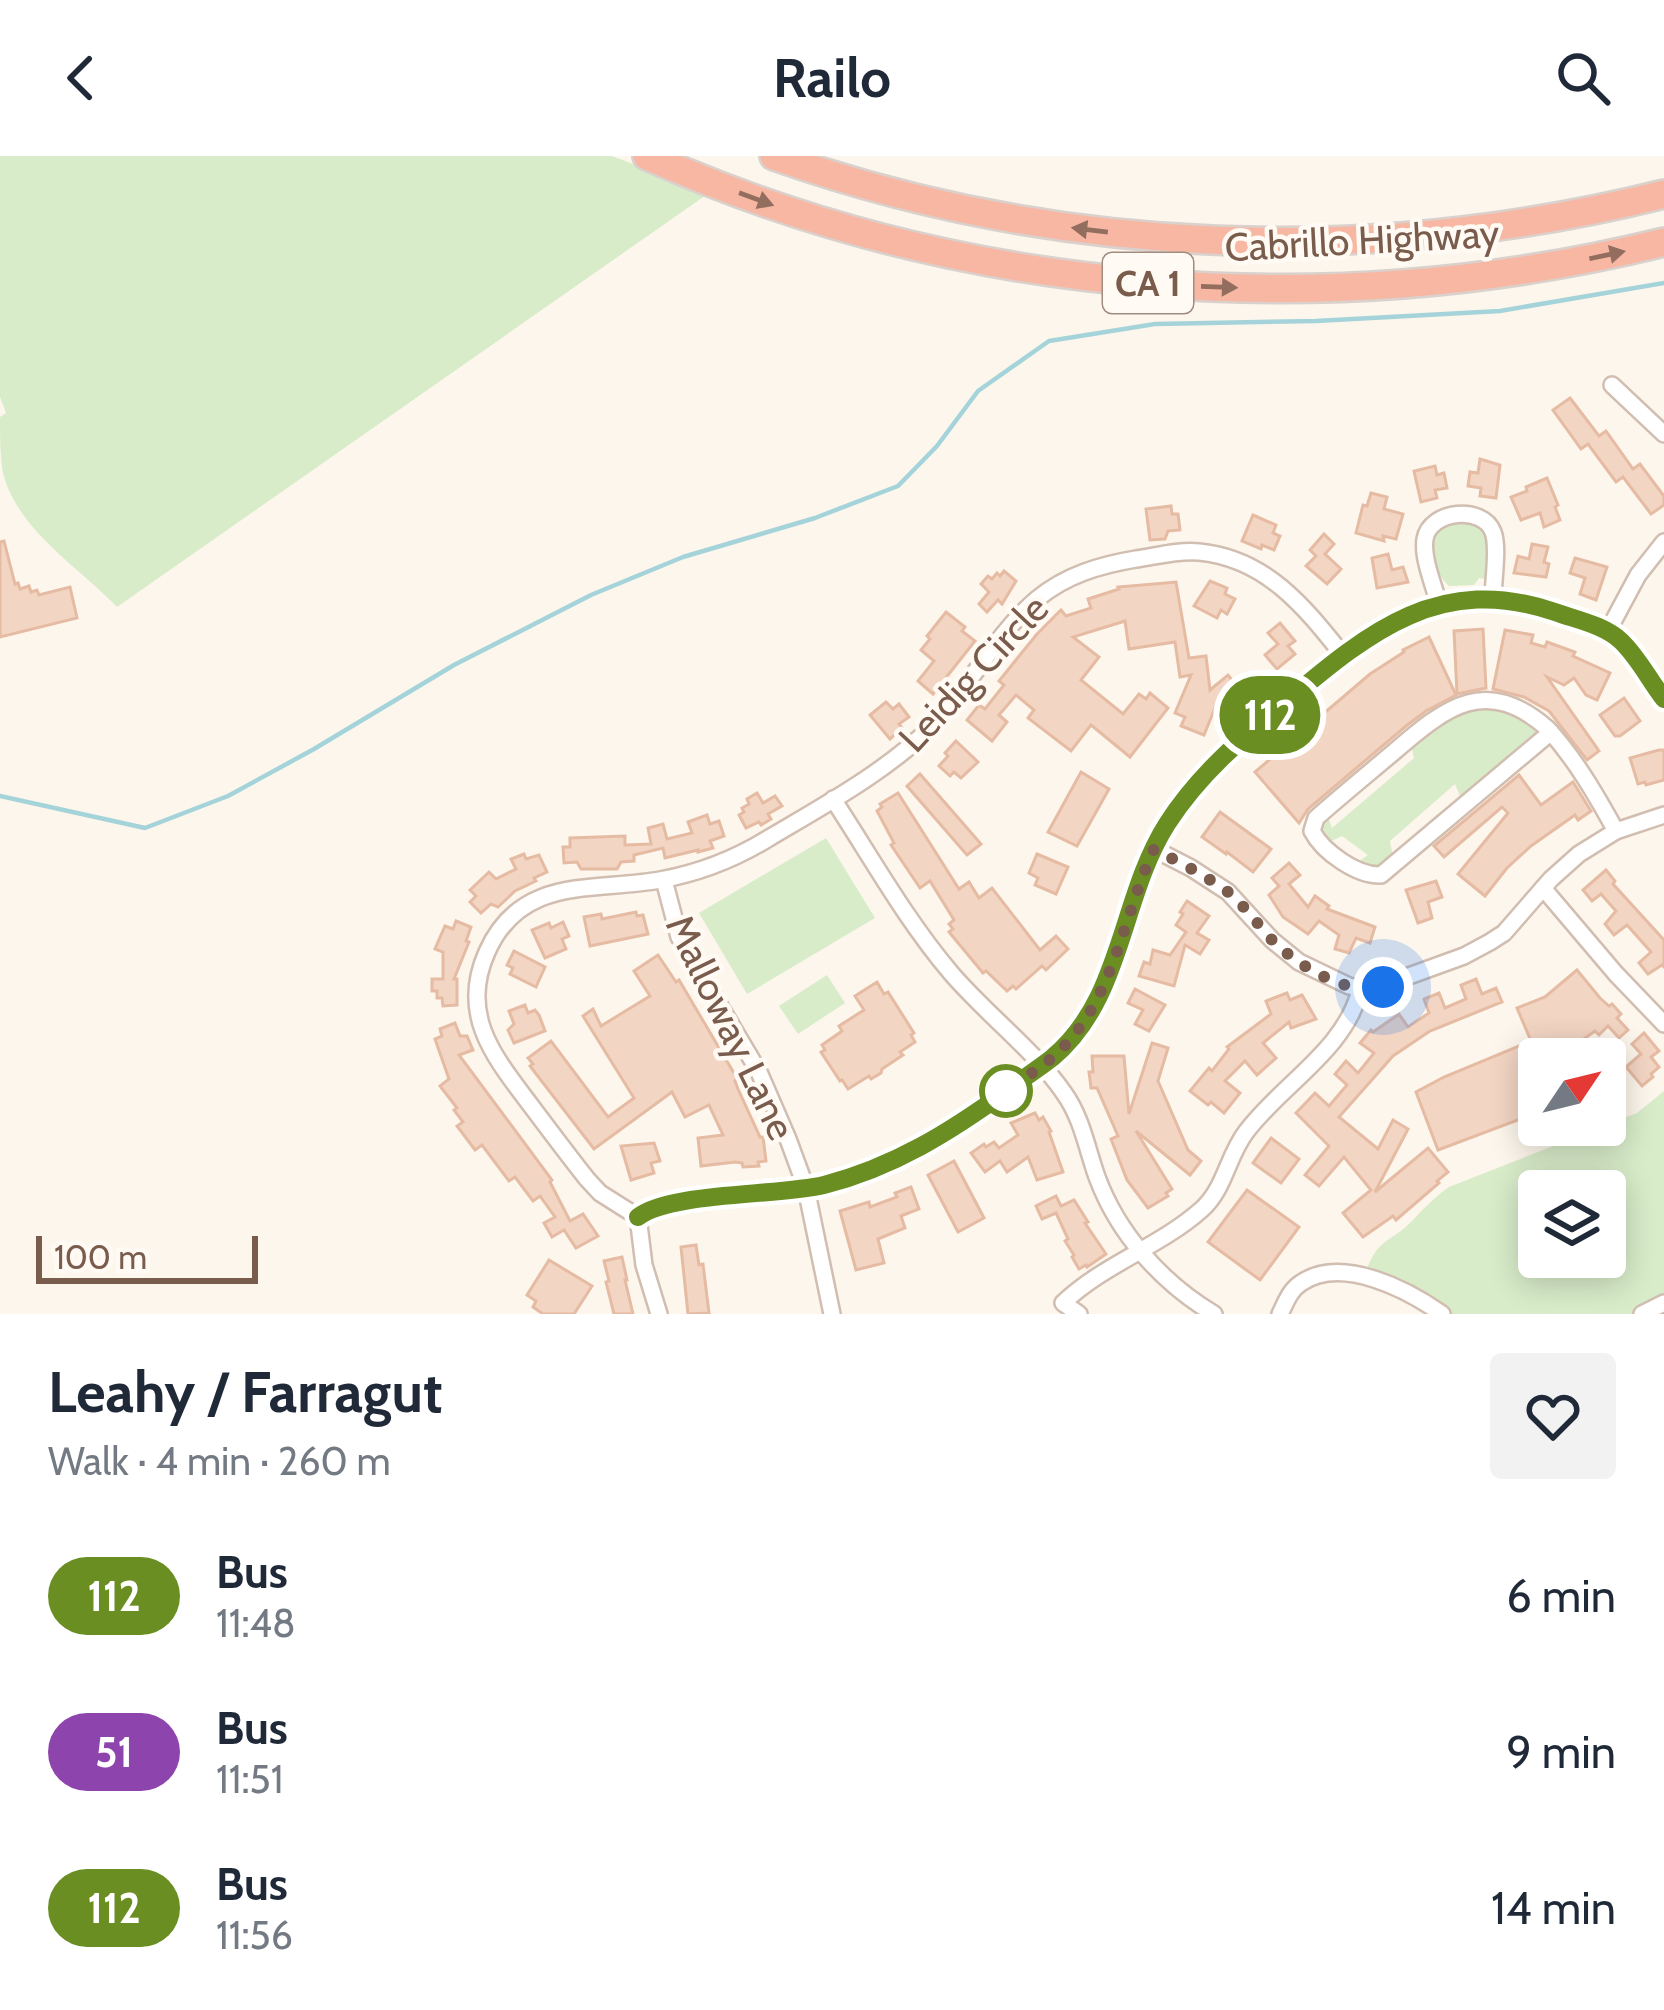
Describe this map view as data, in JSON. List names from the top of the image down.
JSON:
{
  "streets": {
    "highway": ["Cabrillo Highway", "CA 1"],
    "street": ["Leidig Circle", "Malloway Lane"]
  },
  "crossings": [
    ["Leidig Circle", "Malloway Lane"]
  ],
  "lines": ["bus line 112"],
  "scale_bar": "100 m",
  "north": "top right",
  "page": {
    "header": "Railo",
    "on_map": "112",
    "scale": "100 m",
    "heading": ["Leahy / Farragut", "Walk · 4 min · 260 m"],
    "list": [
      {
        "mark": "112",
        "name": "Bus",
        "note": "11:48",
        "value": "6 min"
      },
      {
        "mark": "51",
        "name": "Bus",
        "note": "11:51",
        "value": "9 min"
      },
      {
        "mark": "112",
        "name": "Bus",
        "note": "11:56",
        "value": "14 min"
      }
    ]
  }
}
